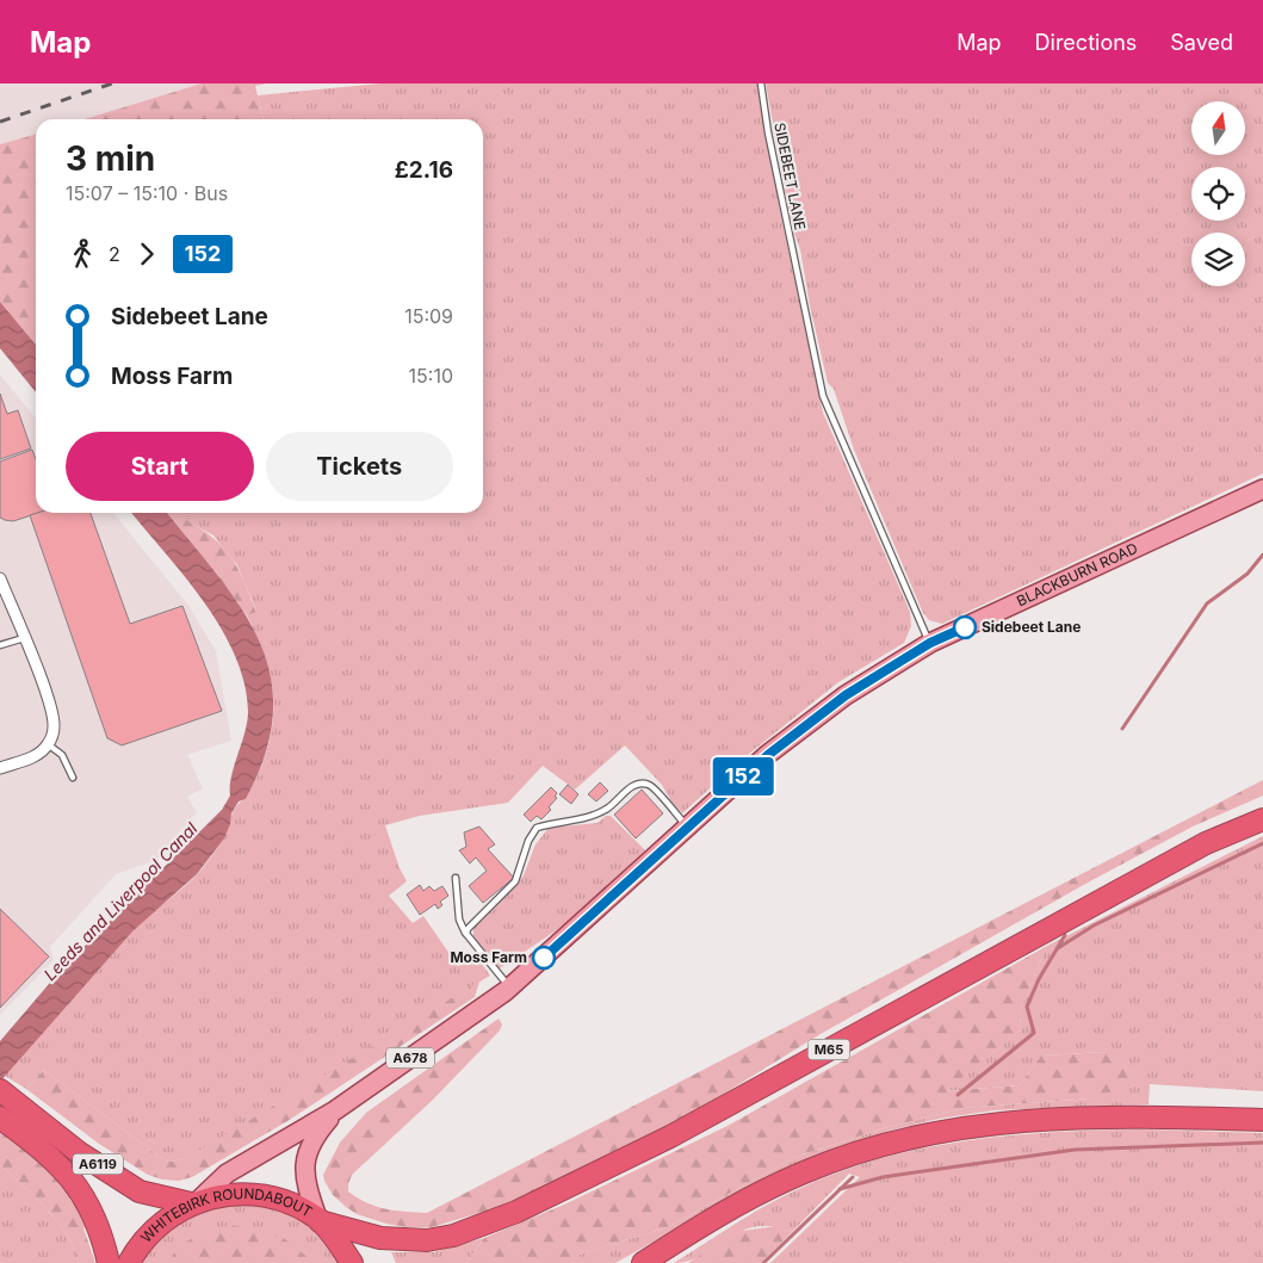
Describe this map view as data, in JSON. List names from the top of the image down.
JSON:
{
  "streets": {
    "highway": [
      "M65",
      "A678",
      "A6119",
      "WHITEBIRK ROUNDABOUT"
    ],
    "main road": ["BLACKBURN ROAD"],
    "lane": ["SIDEBEET LANE"]
  },
  "crossings": [
    ["SIDEBEET LANE", "BLACKBURN ROAD"],
    ["BLACKBURN ROAD", "M65"],
    ["BLACKBURN ROAD", "A6119"],
    ["BLACKBURN ROAD", "WHITEBIRK ROUNDABOUT"],
    ["M65", "WHITEBIRK ROUNDABOUT"],
    ["A6119", "WHITEBIRK ROUNDABOUT"]
  ],
  "water": ["Leeds and Liverpool Canal"],
  "places": ["Sidebeet Lane", "Moss Farm"],
  "lines": ["bus line 152"],
  "north": "top",
  "page": {
    "header": "Map",
    "nav": ["Map", "Directions", "Saved"],
    "on_map": "152",
    "heading": ["3 min", "15:07 – 15:10 · Bus", "£2.16"],
    "legs": ["2", "152"],
    "list": [
      {
        "name": "Sidebeet Lane",
        "value": "15:09"
      },
      {
        "name": "Moss Farm",
        "value": "15:10"
      }
    ],
    "buttons": ["Start", "Tickets"]
  }
}
